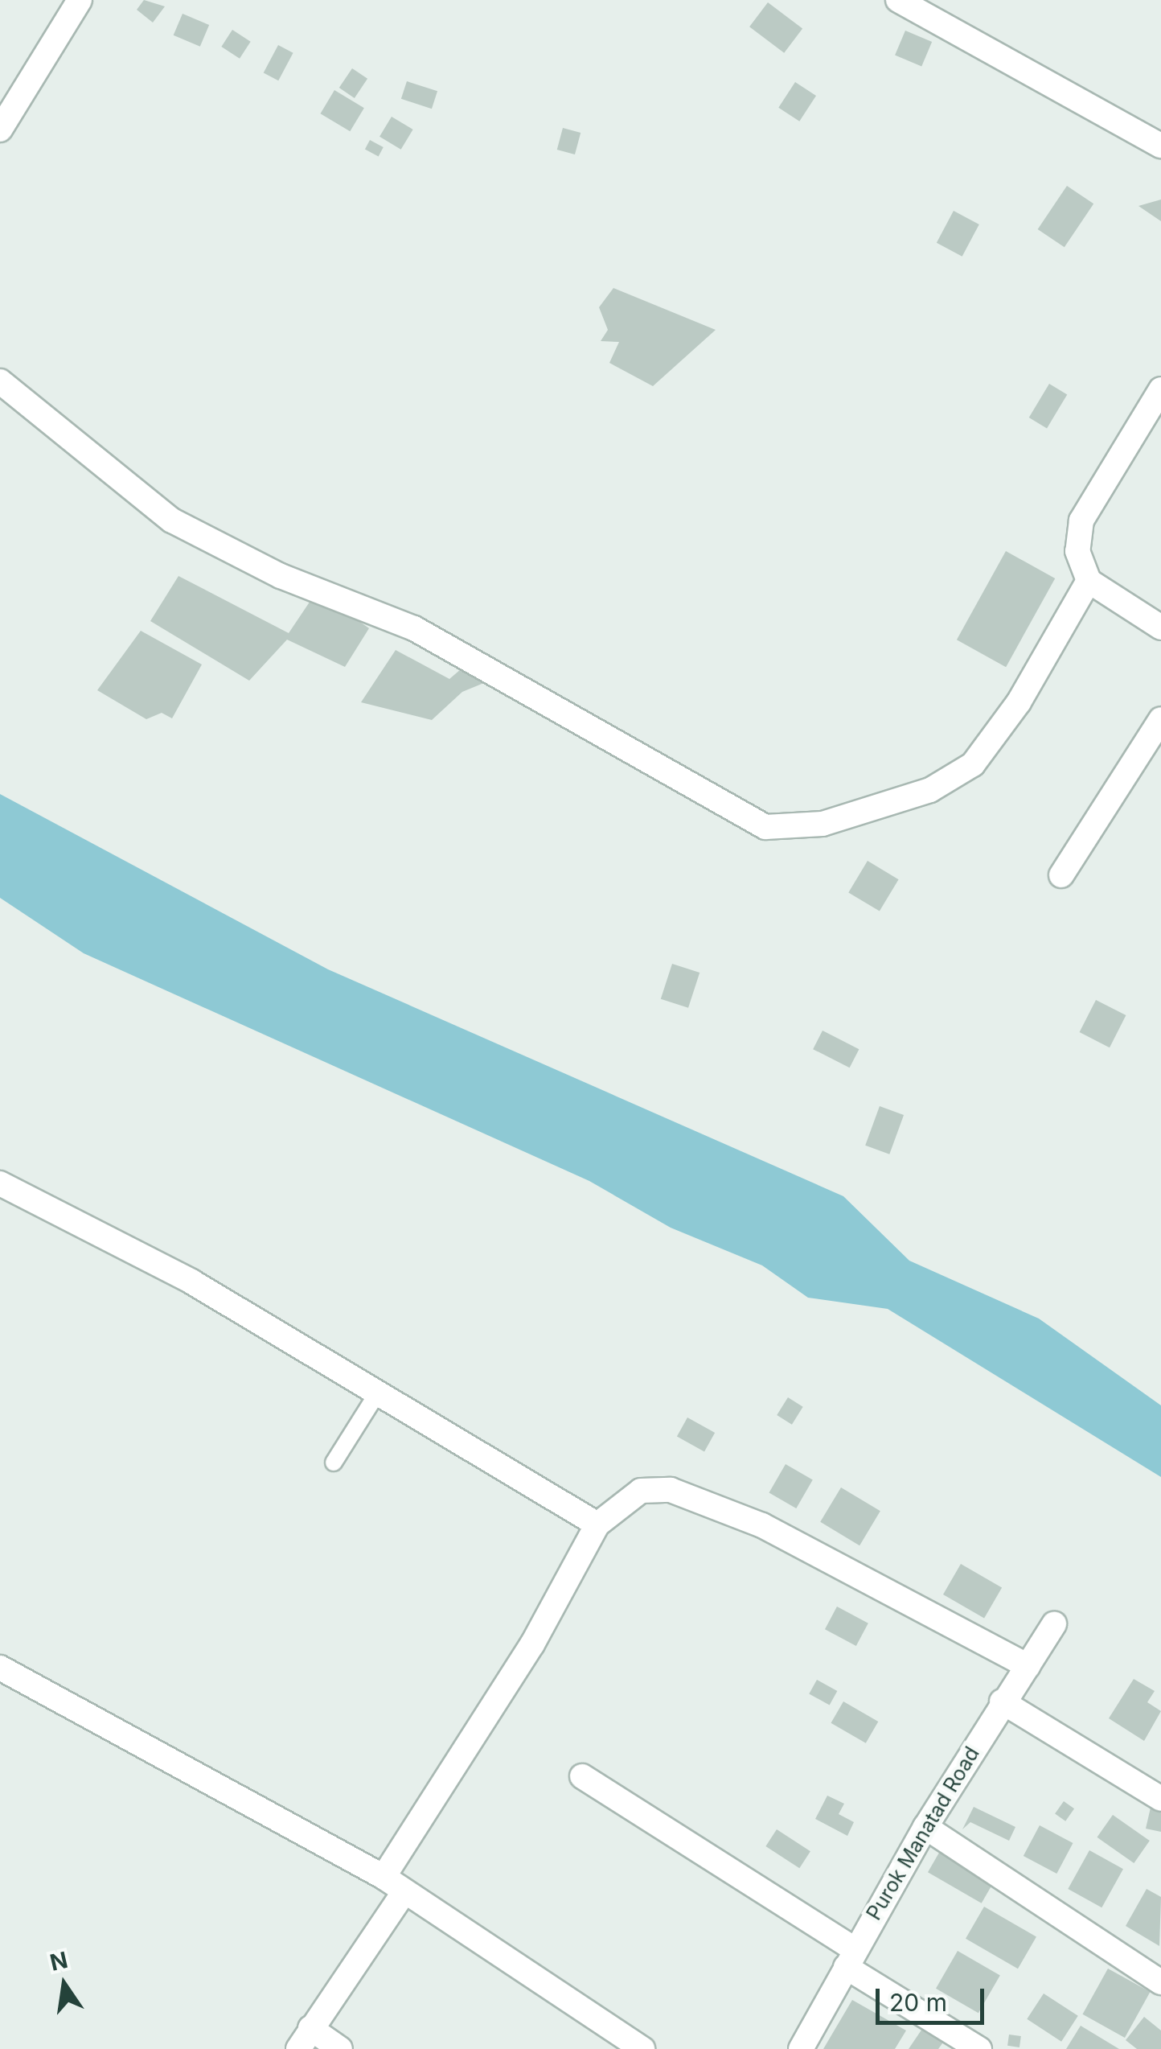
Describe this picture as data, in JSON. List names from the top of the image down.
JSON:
{
  "streets": {
    "street": ["Purok Manatad Road"]
  },
  "scale_bar": "20 m",
  "north": "top"
}
